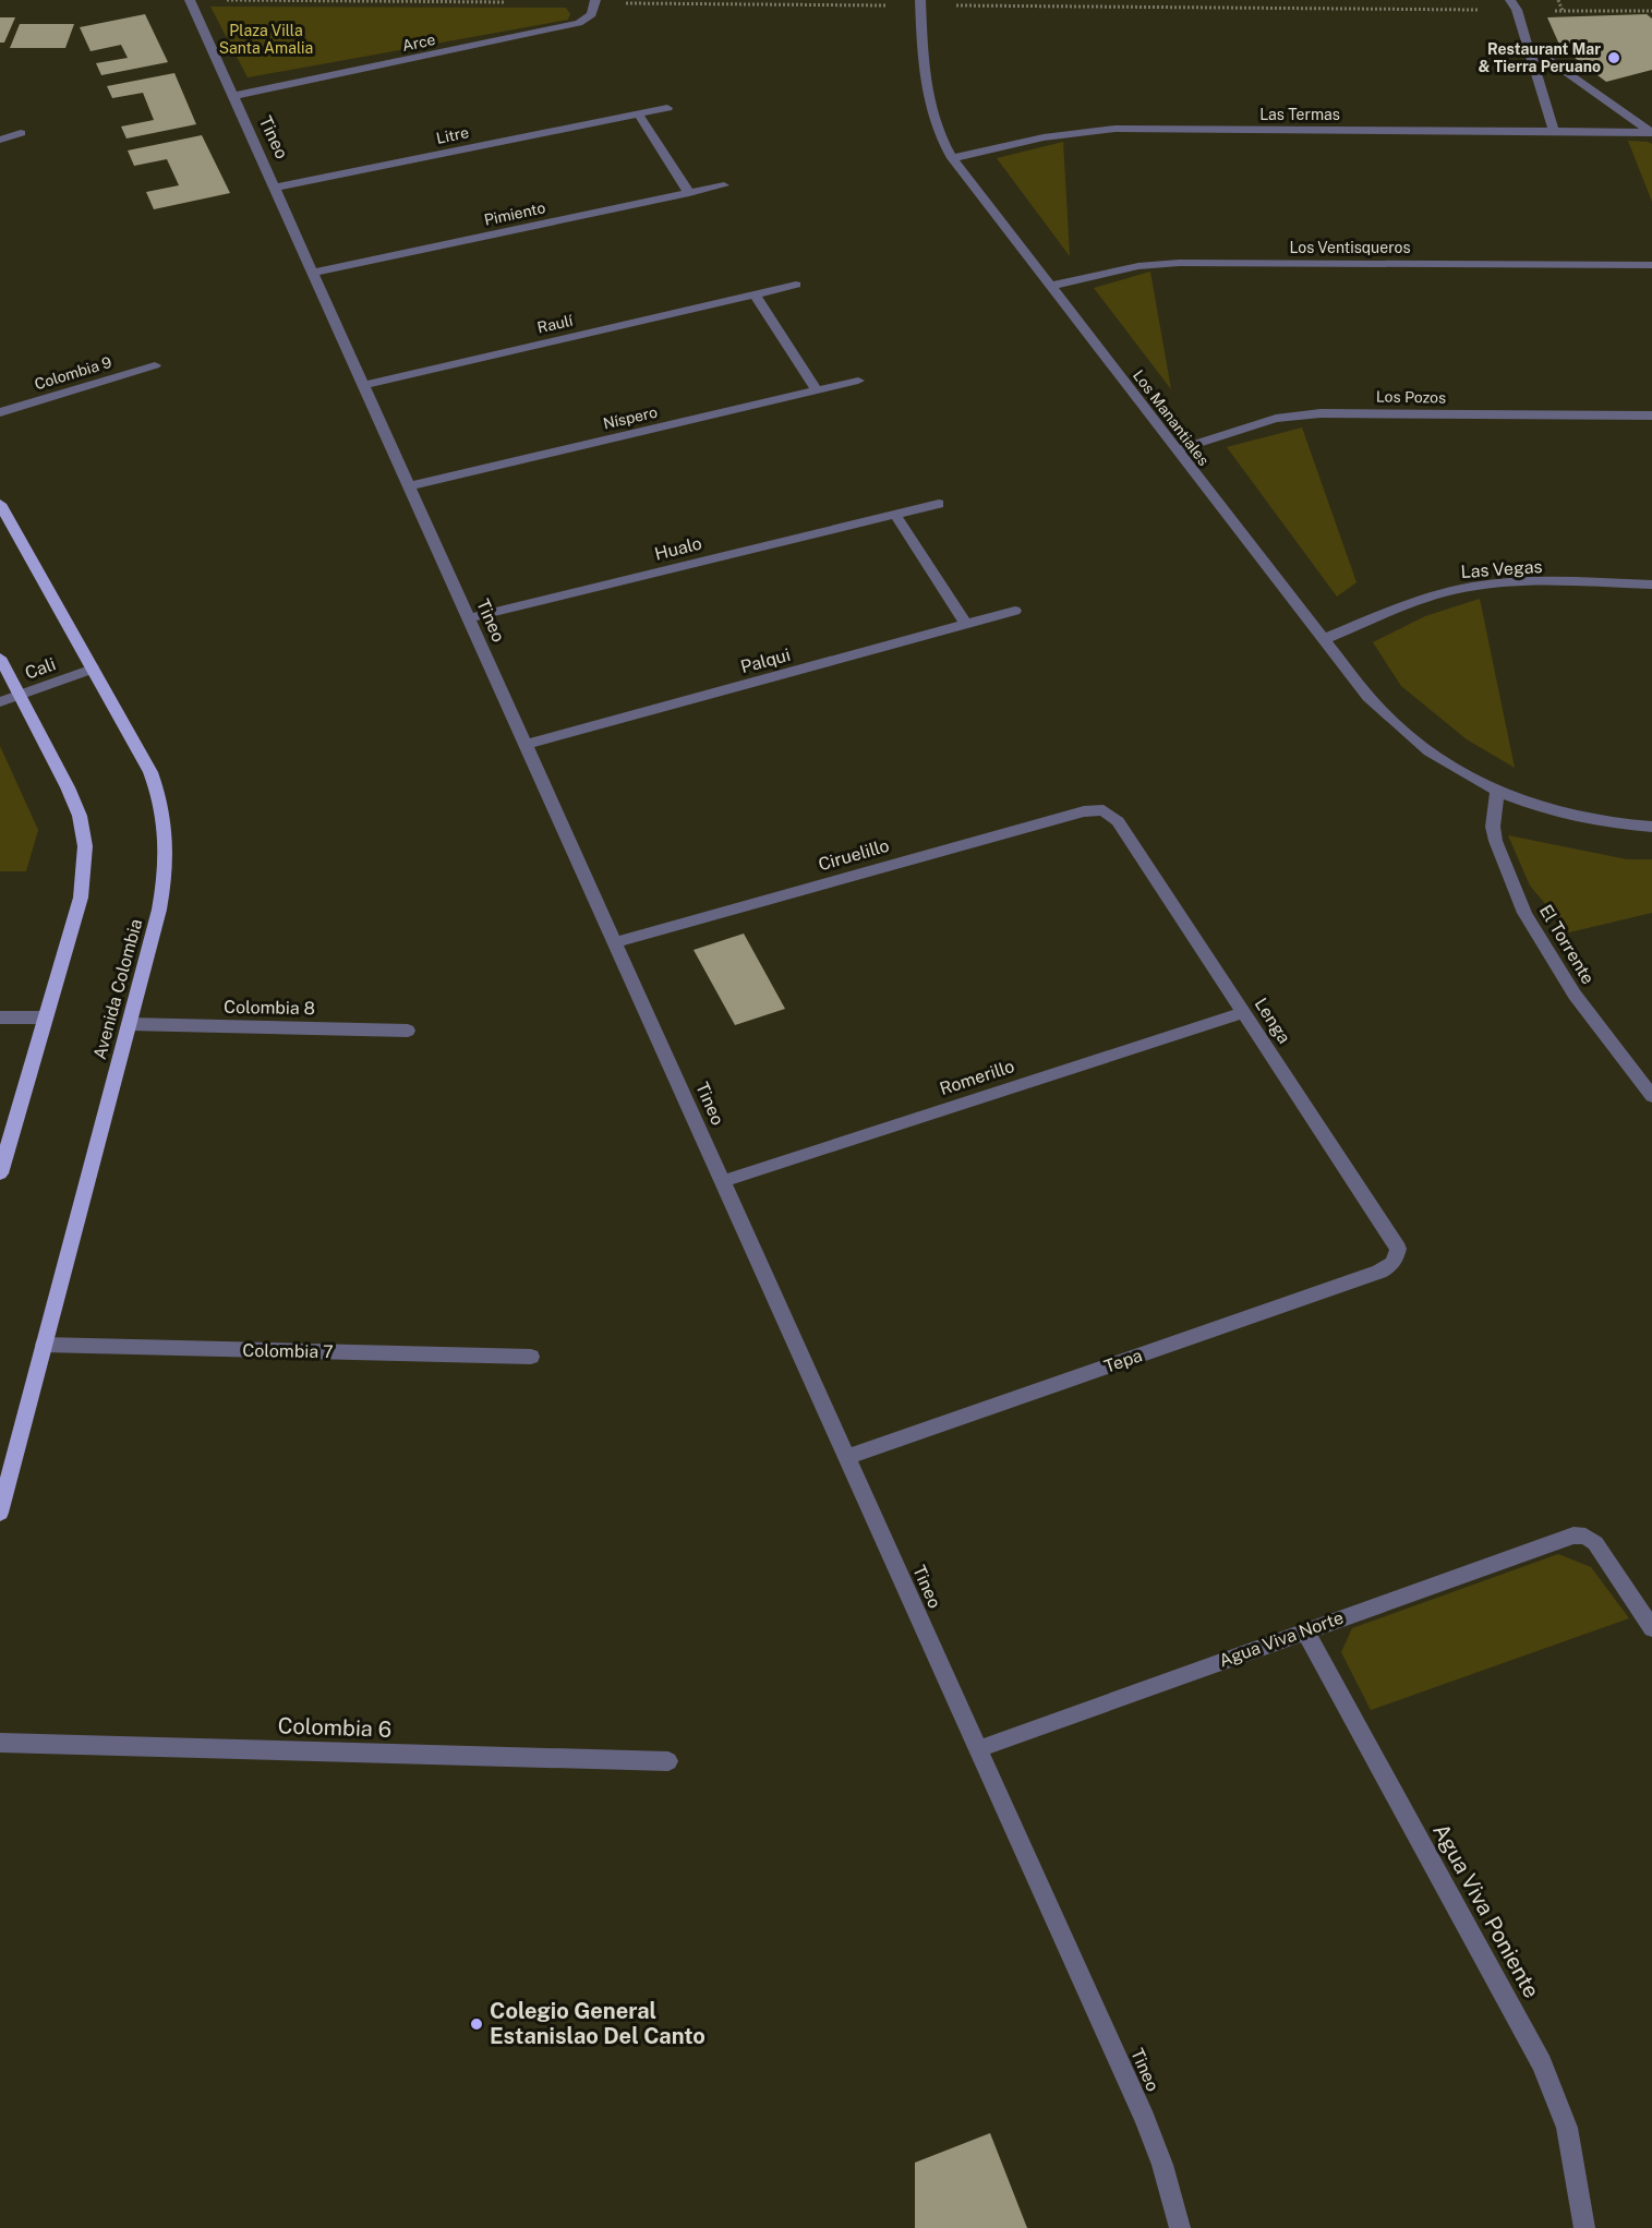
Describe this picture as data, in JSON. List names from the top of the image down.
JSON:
{
  "streets": {
    "main road": ["Avenida Colombia"],
    "street": [
      "Arce",
      "Las Termas",
      "Litre",
      "Tineo",
      "Pimiento",
      "Los Ventisqueros",
      "Raulí",
      "Colombia 9",
      "Los Pozos",
      "Níspero",
      "Los Manantiales",
      "Hualo",
      "Las Vegas",
      "Palqui",
      "Cali",
      "Ciruelillo",
      "El Torrente",
      "Colombia 8",
      "Lenga",
      "Romerillo",
      "Colombia 7",
      "Tepa",
      "Agua Viva Norte",
      "Colombia 6",
      "Agua Viva Poniente"
    ]
  },
  "crossings": [
    ["Arce", "Tineo"],
    ["Las Termas", "Los Manantiales"],
    ["Litre", "Tineo"],
    ["Tineo", "Pimiento"],
    ["Tineo", "Raulí"],
    ["Tineo", "Níspero"],
    ["Tineo", "Hualo"],
    ["Tineo", "Palqui"],
    ["Tineo", "Ciruelillo"],
    ["Tineo", "Romerillo"],
    ["Tineo", "Tepa"],
    ["Tineo", "Agua Viva Norte"],
    ["Los Ventisqueros", "Los Manantiales"],
    ["Los Pozos", "Los Manantiales"],
    ["Los Manantiales", "Las Vegas"],
    ["Los Manantiales", "El Torrente"],
    ["Cali", "Avenida Colombia"],
    ["Ciruelillo", "Lenga"],
    ["Avenida Colombia", "Colombia 8"],
    ["Avenida Colombia", "Colombia 7"],
    ["Lenga", "Romerillo"],
    ["Lenga", "Tepa"],
    ["Agua Viva Norte", "Agua Viva Poniente"]
  ],
  "parks": ["Plaza Villa Santa Amalia"],
  "places": ["Restaurant Mar & Tierra Peruano", "Colegio General Estanislao Del Canto"]
}
